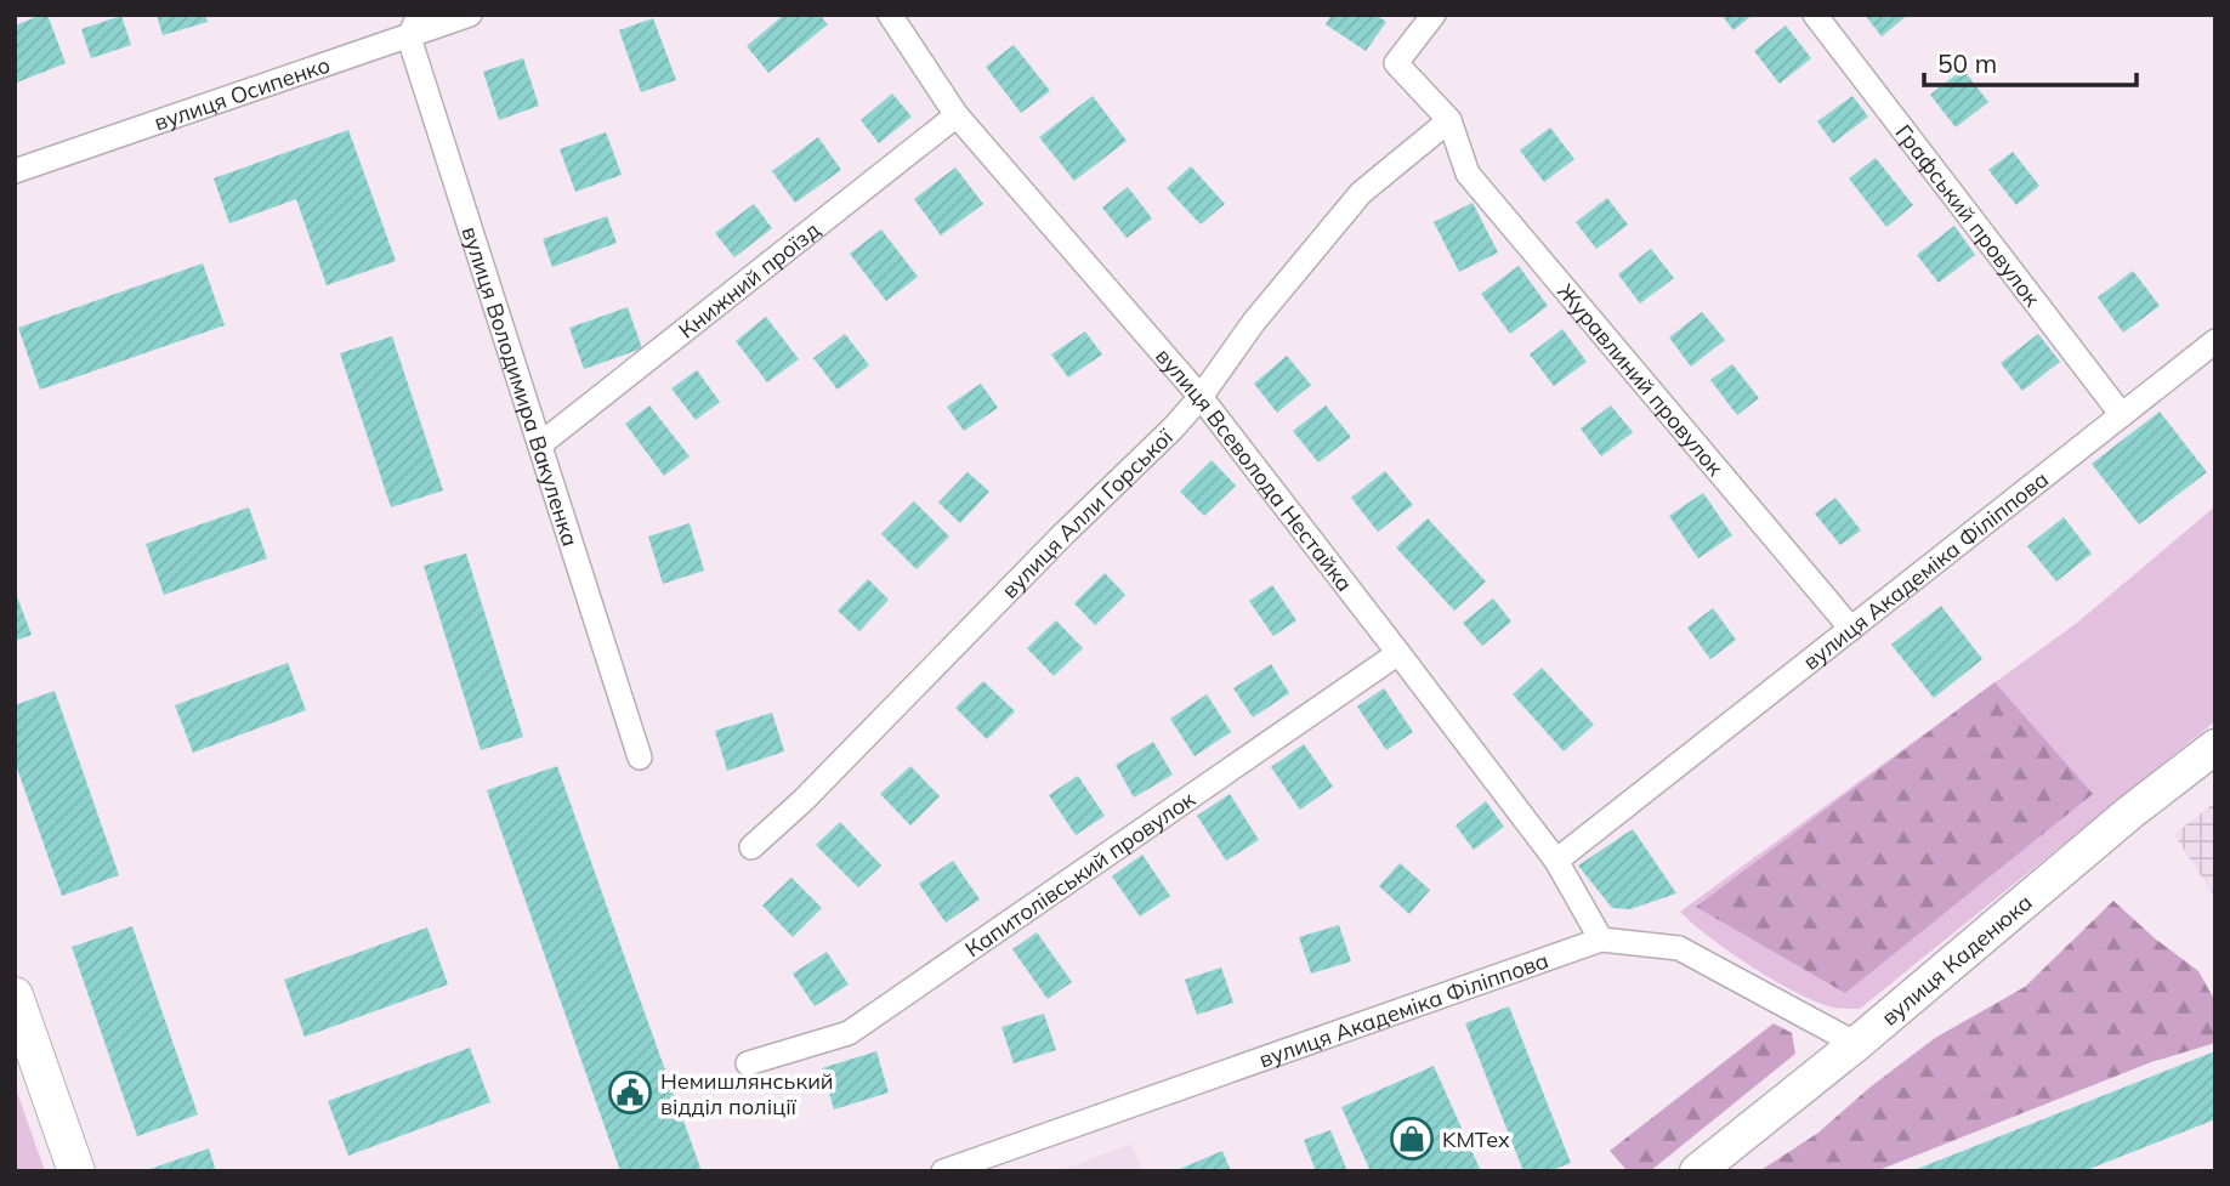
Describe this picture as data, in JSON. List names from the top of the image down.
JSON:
{
  "streets": {
    "street": [
      "вулиця Осипенко",
      "Графський провулок",
      "Книжний проїзд",
      "Журавлиний провулок",
      "вулиця Володимира Вакуленка",
      "вулиця Всеволода Нестайка",
      "вулиця Алли Горської",
      "вулиця Академіка Філіппова",
      "Капитолівський провулок",
      "вулиця Каденюка"
    ]
  },
  "crossings": [
    ["вулиця Осипенко", "вулиця Володимира Вакуленка"],
    ["Графський провулок", "вулиця Академіка Філіппова"],
    ["Книжний проїзд", "вулиця Володимира Вакуленка"],
    ["Книжний проїзд", "вулиця Всеволода Нестайка"],
    ["Журавлиний провулок", "вулиця Алли Горської"],
    ["Журавлиний провулок", "вулиця Академіка Філіппова"],
    ["вулиця Всеволода Нестайка", "вулиця Алли Горської"],
    ["вулиця Всеволода Нестайка", "вулиця Академіка Філіппова"],
    ["вулиця Всеволода Нестайка", "Капитолівський провулок"],
    ["вулиця Академіка Філіппова", "вулиця Каденюка"]
  ],
  "places": {
    "public building": ["Немишлянський відділ поліції"],
    "shop": ["KMTex"]
  },
  "scale_bar": "50 m"
}
